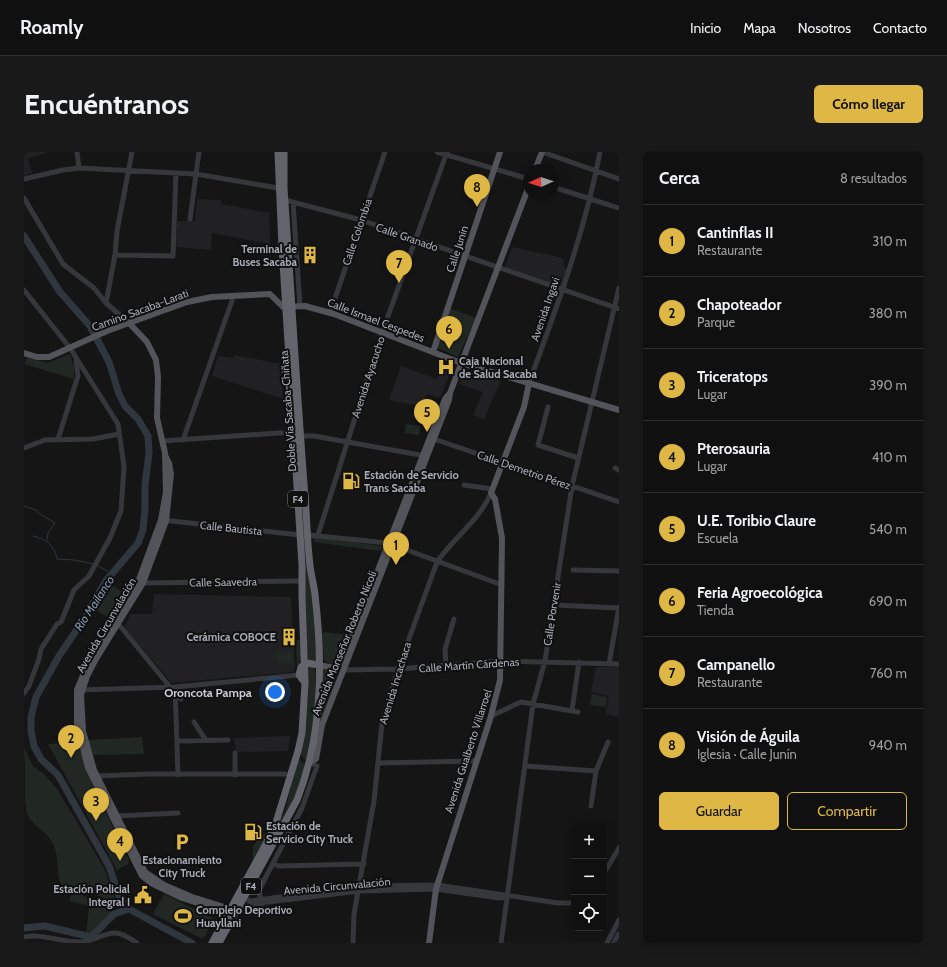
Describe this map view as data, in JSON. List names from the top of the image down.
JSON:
{
  "streets": {
    "highway": ["Doble Vía Sacaba-Chiñata", "F4"],
    "main road": [
      "Calle Junín",
      "Avenida Ingavi",
      "Camino Sacaba-Larati",
      "Calle Ismael Cespedes",
      "Avenida Circunvalación",
      "Avenida Monseñor Roberto Nicoli",
      "Avenida Gualberto Villarroel"
    ],
    "street": [
      "Calle Colombia",
      "Calle Granado",
      "Avenida Ayacucho",
      "Calle Demetrio Pérez",
      "Calle Bautista",
      "Calle Saavedra",
      "Calle Porvenir",
      "Calle Martín Cárdenas",
      "Avenida Incachaca"
    ]
  },
  "crossings": [
    ["Calle Colombia", "Calle Granado"],
    ["Calle Colombia", "Calle Ismael Cespedes"],
    ["Calle Granado", "Calle Junín"],
    ["Calle Granado", "Avenida Ingavi"],
    ["Calle Granado", "Avenida Ayacucho"],
    ["Calle Granado", "Doble Vía Sacaba-Chiñata"],
    ["Calle Granado", "Calle Porvenir"],
    ["Calle Granado", "Avenida Monseñor Roberto Nicoli"],
    ["Calle Junín", "Calle Ismael Cespedes"],
    ["Avenida Ingavi", "Calle Ismael Cespedes"],
    ["Avenida Ingavi", "Calle Demetrio Pérez"],
    ["Avenida Ingavi", "Avenida Incachaca"],
    ["Avenida Ingavi", "Avenida Gualberto Villarroel"],
    ["Camino Sacaba-Larati", "Calle Ismael Cespedes"],
    ["Camino Sacaba-Larati", "Doble Vía Sacaba-Chiñata"],
    ["Camino Sacaba-Larati", "Avenida Circunvalación"],
    ["Calle Ismael Cespedes", "Avenida Ayacucho"],
    ["Calle Ismael Cespedes", "Doble Vía Sacaba-Chiñata"],
    ["Calle Ismael Cespedes", "Calle Porvenir"],
    ["Calle Ismael Cespedes", "Avenida Monseñor Roberto Nicoli"],
    ["Avenida Ayacucho", "Calle Bautista"],
    ["Doble Vía Sacaba-Chiñata", "F4"],
    ["Doble Vía Sacaba-Chiñata", "Calle Bautista"],
    ["Doble Vía Sacaba-Chiñata", "Calle Saavedra"],
    ["Doble Vía Sacaba-Chiñata", "Avenida Monseñor Roberto Nicoli"],
    ["Calle Demetrio Pérez", "Calle Porvenir"],
    ["Calle Demetrio Pérez", "Avenida Monseñor Roberto Nicoli"],
    ["F4", "Avenida Circunvalación"],
    ["F4", "Avenida Monseñor Roberto Nicoli"],
    ["Calle Bautista", "Avenida Circunvalación"],
    ["Calle Bautista", "Avenida Monseñor Roberto Nicoli"],
    ["Calle Bautista", "Avenida Incachaca"],
    ["Calle Bautista", "Avenida Gualberto Villarroel"],
    ["Calle Saavedra", "Avenida Circunvalación"],
    ["Calle Porvenir", "Avenida Circunvalación"],
    ["Calle Porvenir", "Calle Martín Cárdenas"],
    ["Avenida Circunvalación", "Avenida Incachaca"],
    ["Avenida Circunvalación", "Avenida Gualberto Villarroel"],
    ["Avenida Monseñor Roberto Nicoli", "Calle Martín Cárdenas"],
    ["Calle Martín Cárdenas", "Avenida Incachaca"],
    ["Calle Martín Cárdenas", "Avenida Gualberto Villarroel"],
    ["Avenida Incachaca", "Avenida Gualberto Villarroel"]
  ],
  "districts": ["Oroncota Pampa"],
  "water": ["Río Mailanco"],
  "places": {
    "building": ["Terminal de Buses Sacaba", "Cerámica COBOCE"],
    "hospital": ["Caja Nacional de Salud Sacaba"],
    "fuel station": ["Estación de Servicio Trans Sacaba", "Estación de Servicio City Truck"],
    "parking": ["Estacionamiento City Truck"],
    "public building": ["Estación Policial Integral I"],
    "sports": ["Complejo Deportivo Huayllani"]
  },
  "north": "left",
  "page": {
    "header": "Roamly",
    "nav": [
      "Inicio",
      "Mapa",
      "Nosotros",
      "Contacto"
    ],
    "buttons": [
      "Cómo llegar",
      ["Guardar", "Compartir"]
    ],
    "title": "Encuéntranos",
    "heading": ["Cerca", "8 resultados"],
    "pins": [
      "8",
      "7",
      "6",
      "5",
      "1",
      "2",
      "3",
      "4"
    ],
    "list": [
      {
        "mark": "1",
        "name": "Cantinflas II",
        "note": "Restaurante",
        "value": "310 m"
      },
      {
        "mark": "2",
        "name": "Chapoteador",
        "note": "Parque",
        "value": "380 m"
      },
      {
        "mark": "3",
        "name": "Triceratops",
        "note": "Lugar",
        "value": "390 m"
      },
      {
        "mark": "4",
        "name": "Pterosauria",
        "note": "Lugar",
        "value": "410 m"
      },
      {
        "mark": "5",
        "name": "U.E. Toribio Claure",
        "note": "Escuela",
        "value": "540 m"
      },
      {
        "mark": "6",
        "name": "Feria Agroecológica",
        "note": "Tienda",
        "value": "690 m"
      },
      {
        "mark": "7",
        "name": "Campanello",
        "note": "Restaurante",
        "value": "760 m"
      },
      {
        "mark": "8",
        "name": "Visión de Águila",
        "note": "Iglesia · Calle Junín",
        "value": "940 m"
      }
    ],
    "map_buttons": ["+", "−"]
  }
}
